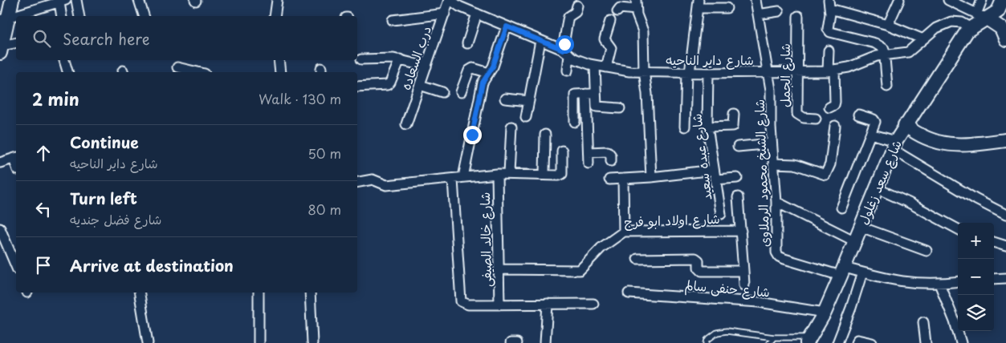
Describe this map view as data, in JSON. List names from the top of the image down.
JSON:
{
  "streets": {
    "street": [
      "درب السعاده",
      "شارع داير الناحيه",
      "شارع الجمل",
      "شارع عبده سعيد",
      "شارع الشيخ محمود الرملاوى",
      "شارع سعد زغلول",
      "شارع اولاد ابو فرج",
      "شارع خالد الصيفى",
      "شارع حنفى سالم"
    ]
  },
  "crossings": [
    ["درب السعاده", "شارع داير الناحيه"],
    ["شارع داير الناحيه", "شارع الجمل"],
    ["شارع داير الناحيه", "شارع عبده سعيد"],
    ["شارع داير الناحيه", "شارع الشيخ محمود الرملاوى"],
    ["شارع داير الناحيه", "شارع سعد زغلول"],
    ["شارع الشيخ محمود الرملاوى", "شارع سعد زغلول"],
    ["شارع سعد زغلول", "شارع حنفى سالم"],
    ["شارع اولاد ابو فرج", "شارع خالد الصيفى"]
  ],
  "page": {
    "search": "Search here",
    "heading": ["2 min", "Walk · 130 m"],
    "list": [
      ["Continue", "شارع داير الناحيه", "50 m"],
      ["Turn left", "شارع فضل جنديه", "80 m"],
      "Arrive at destination"
    ],
    "map_buttons": ["+", "−"]
  }
}
